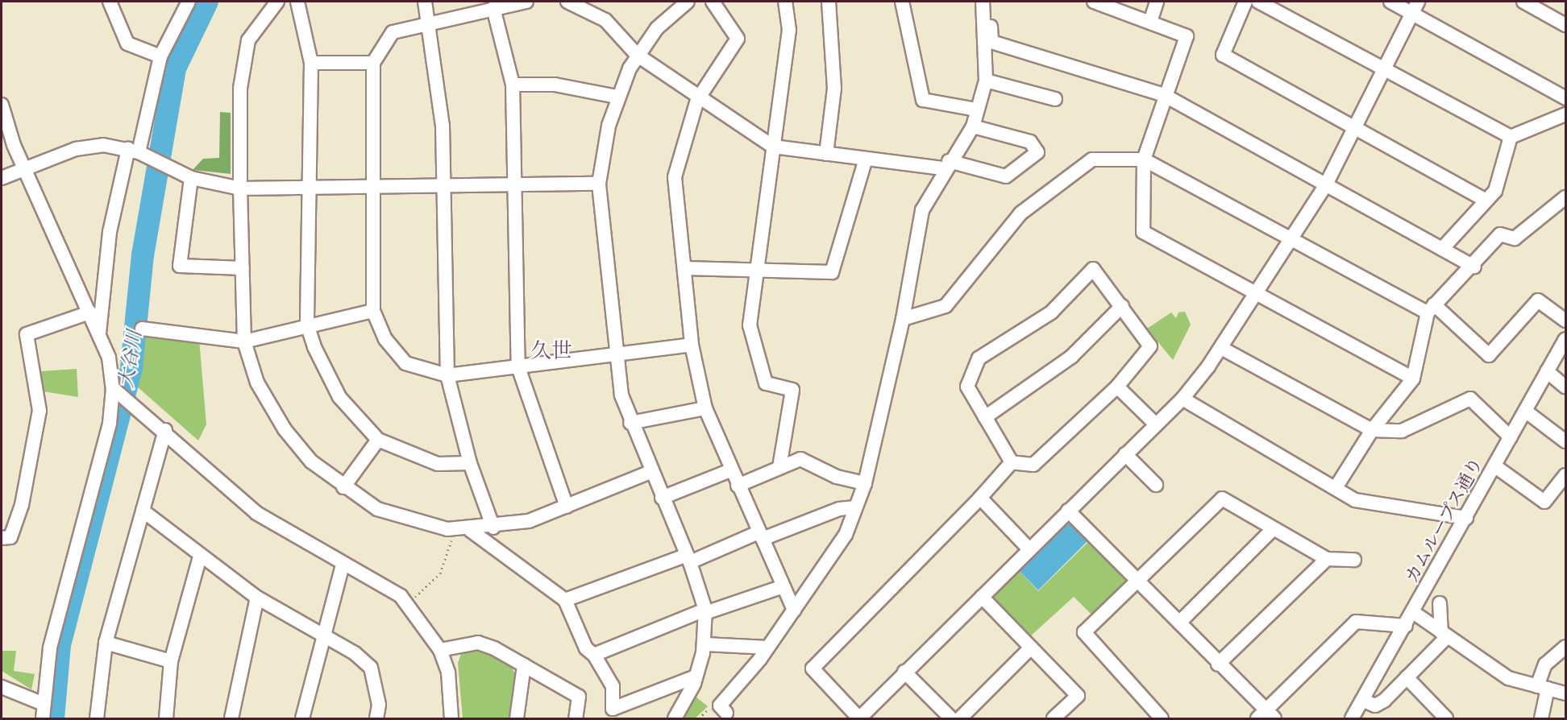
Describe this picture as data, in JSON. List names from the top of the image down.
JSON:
{
  "streets": {
    "street": ["カムループス通り"]
  },
  "districts": ["久世"],
  "water": ["大谷川"]
}
